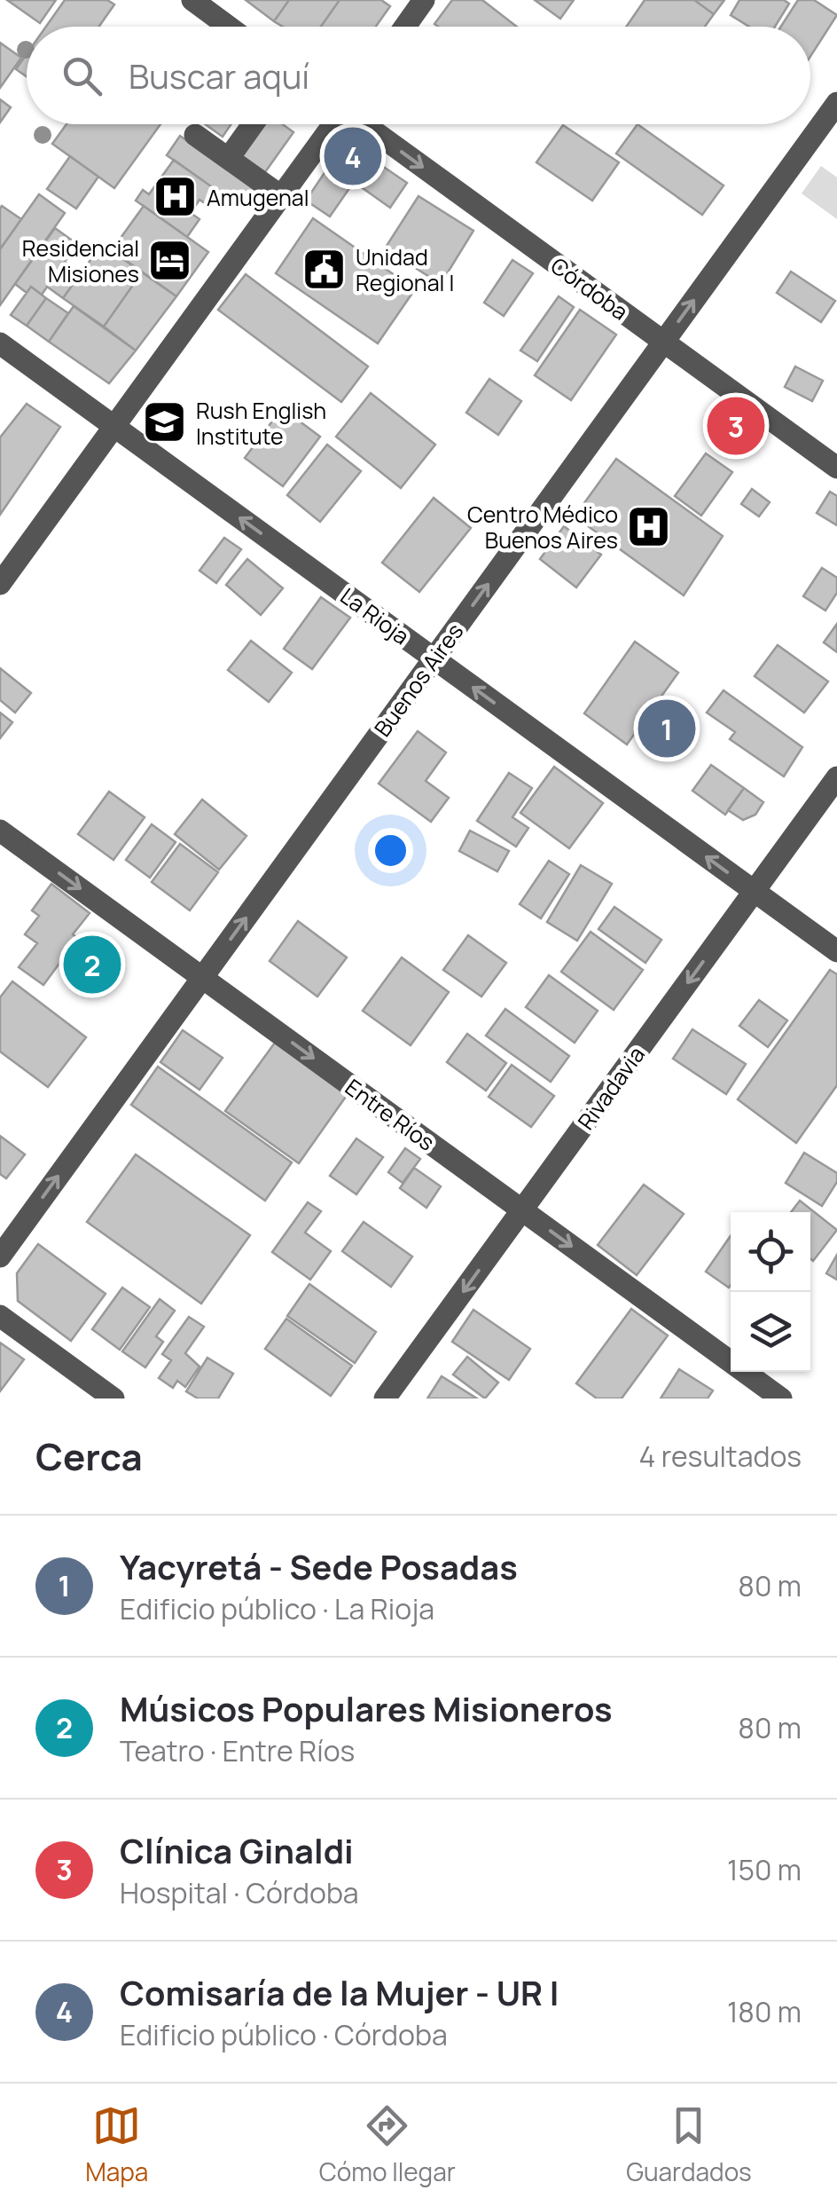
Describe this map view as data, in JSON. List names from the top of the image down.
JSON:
{
  "streets": {
    "street": [
      "Córdoba",
      "La Rioja",
      "Buenos Aires",
      "Rivadavia",
      "Entre Ríos"
    ]
  },
  "crossings": [
    ["Córdoba", "Buenos Aires"],
    ["La Rioja", "Buenos Aires"],
    ["La Rioja", "Rivadavia"],
    ["Buenos Aires", "Entre Ríos"],
    ["Rivadavia", "Entre Ríos"]
  ],
  "one_way": [
    "Córdoba",
    "La Rioja",
    "Buenos Aires",
    "Rivadavia",
    "Entre Ríos"
  ],
  "places": {
    "hospital": ["Amugenal", "Centro Médico Buenos Aires"],
    "hotel": ["Residencial Misiones"],
    "public building": ["Unidad Regional I"],
    "school or university": ["Rush English Institute"]
  },
  "page": {
    "search": "Buscar aquí",
    "pins": [
      "4",
      "3",
      "1",
      "2"
    ],
    "heading": ["Cerca", "4 resultados"],
    "list": [
      {
        "mark": "1",
        "name": "Yacyretá - Sede Posadas",
        "note": "Edificio público · La Rioja",
        "value": "80 m"
      },
      {
        "mark": "2",
        "name": "Músicos Populares Misioneros",
        "note": "Teatro · Entre Ríos",
        "value": "80 m"
      },
      {
        "mark": "3",
        "name": "Clínica Ginaldi",
        "note": "Hospital · Córdoba",
        "value": "150 m"
      },
      {
        "mark": "4",
        "name": "Comisaría de la Mujer - UR I",
        "note": "Edificio público · Córdoba",
        "value": "180 m"
      }
    ],
    "nav": ["Mapa", "Cómo llegar", "Guardados"]
  }
}
